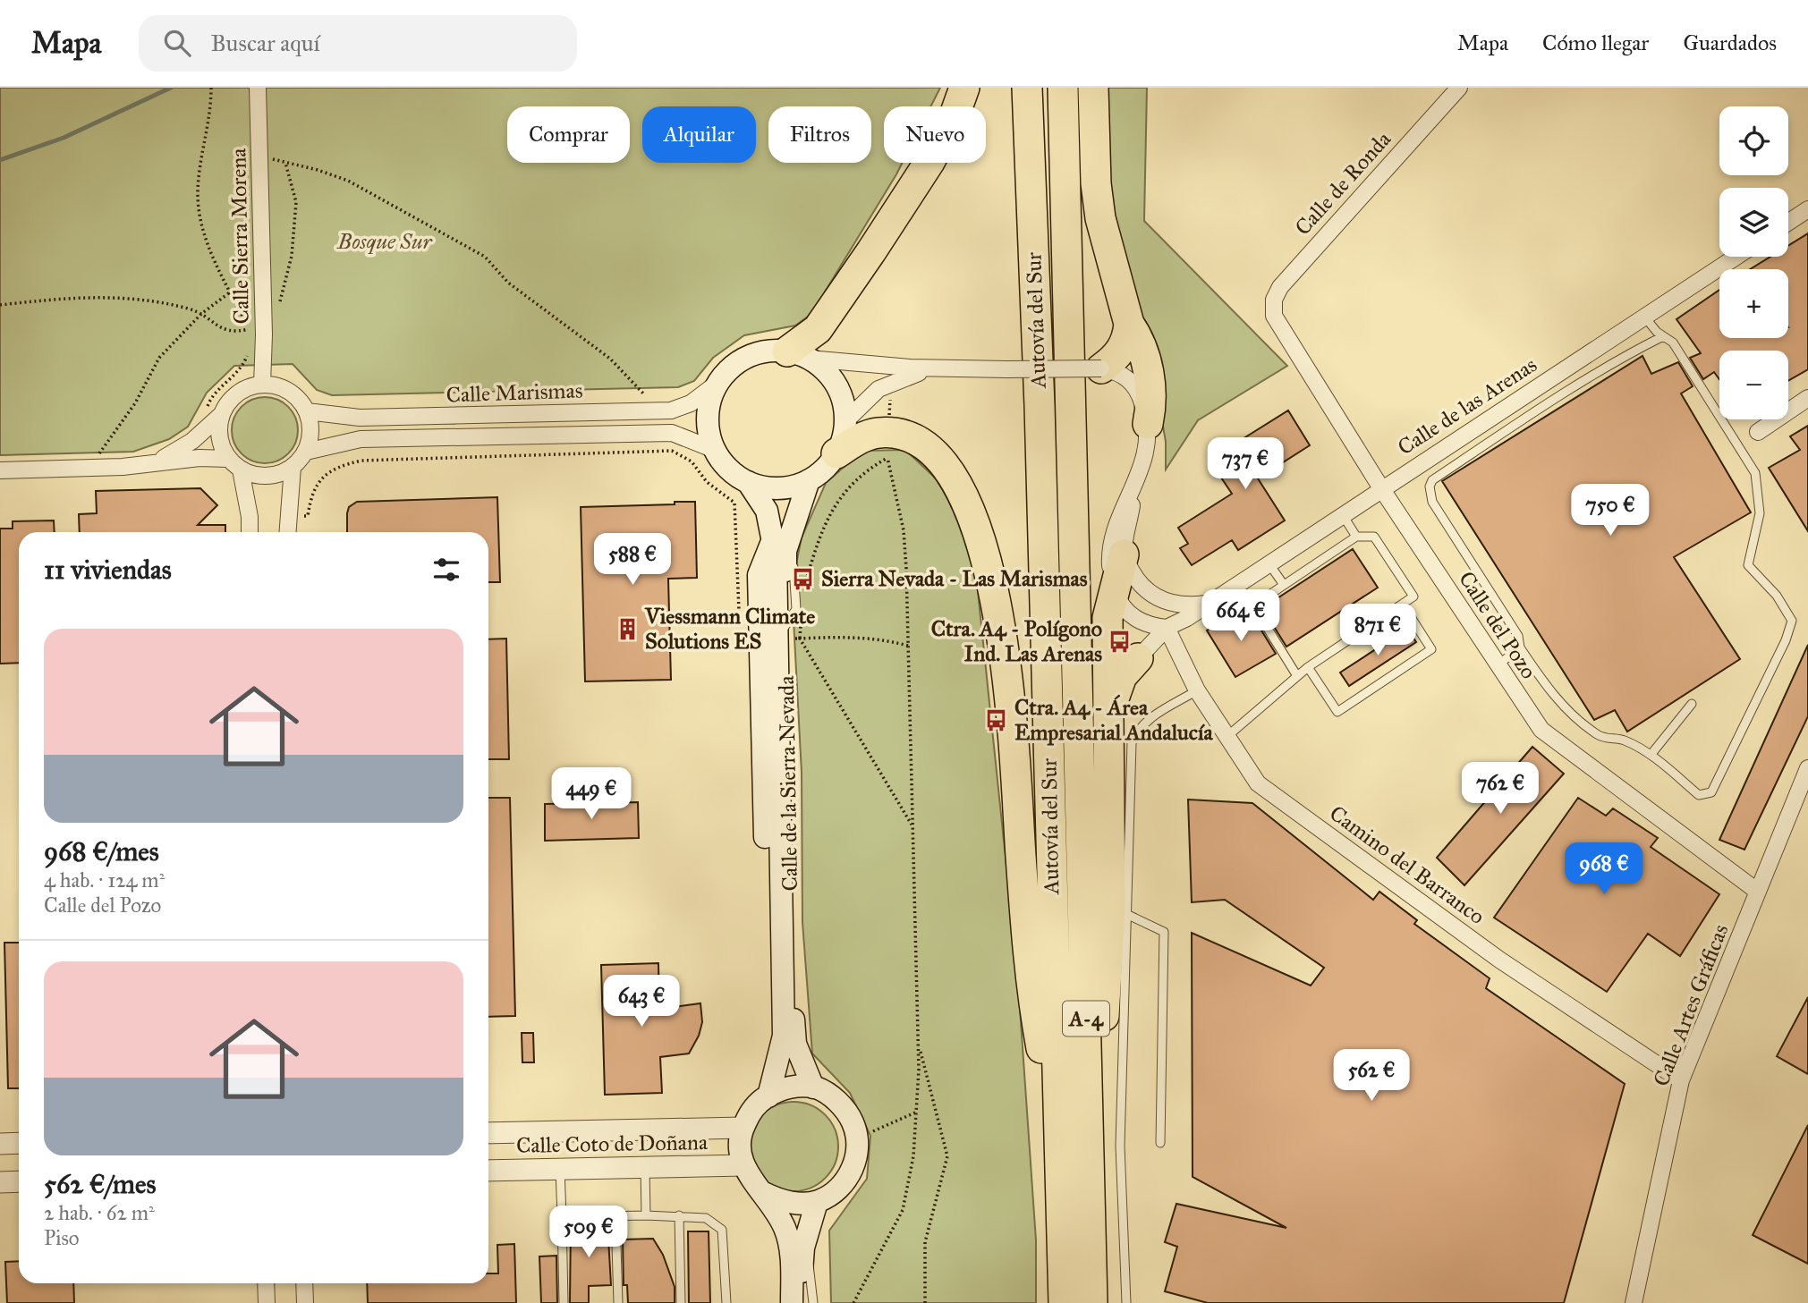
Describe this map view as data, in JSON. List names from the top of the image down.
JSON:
{
  "streets": {
    "highway": ["Autovía del Sur", "A-4"],
    "main road": ["Calle de la Sierra Nevada"],
    "street": [
      "Calle de Ronda",
      "Calle Sierra Morena",
      "Calle Marismas",
      "Calle de las Arenas",
      "Calle del Pozo",
      "Camino del Barranco",
      "Calle Artes Gráficas",
      "Calle Coto de Doñana"
    ]
  },
  "crossings": [
    ["Calle de Ronda", "Calle del Pozo"],
    ["Calle Sierra Morena", "Calle Marismas"],
    ["Calle Marismas", "Calle de la Sierra Nevada"],
    ["Calle de las Arenas", "Calle del Pozo"],
    ["Calle de las Arenas", "Camino del Barranco"],
    ["Calle del Pozo", "Calle Artes Gráficas"],
    ["Calle de la Sierra Nevada", "Calle Coto de Doñana"],
    ["Camino del Barranco", "Calle Artes Gráficas"]
  ],
  "parks": ["Bosque Sur"],
  "places": {
    "bus stop": ["Sierra Nevada - Las Marismas", "Ctra. A4 - Polígono Ind. Las Arenas", "Ctra. A4 - Área Empresarial Andalucía"],
    "building": ["Viessmann Climate Solutions ES"]
  },
  "page": {
    "header": "Mapa",
    "search": "Buscar aquí",
    "nav": ["Mapa", "Cómo llegar", "Guardados"],
    "map_buttons": ["+", "−"],
    "chip": [
      "Comprar",
      "Alquilar",
      "Filtros",
      "Nuevo"
    ],
    "price": [
      "737 €",
      "750 €",
      "588 €",
      "664 €",
      "871 €",
      "762 €",
      "449 €",
      "968 €",
      "643 €",
      "562 €",
      "509 €"
    ],
    "heading": "11 viviendas",
    "list": [
      {
        "name": "968 €/mes",
        "note": "4 hab. · 124 m² · Calle del Pozo"
      },
      {
        "name": "562 €/mes",
        "note": "2 hab. · 62 m² · Piso"
      }
    ]
  }
}
